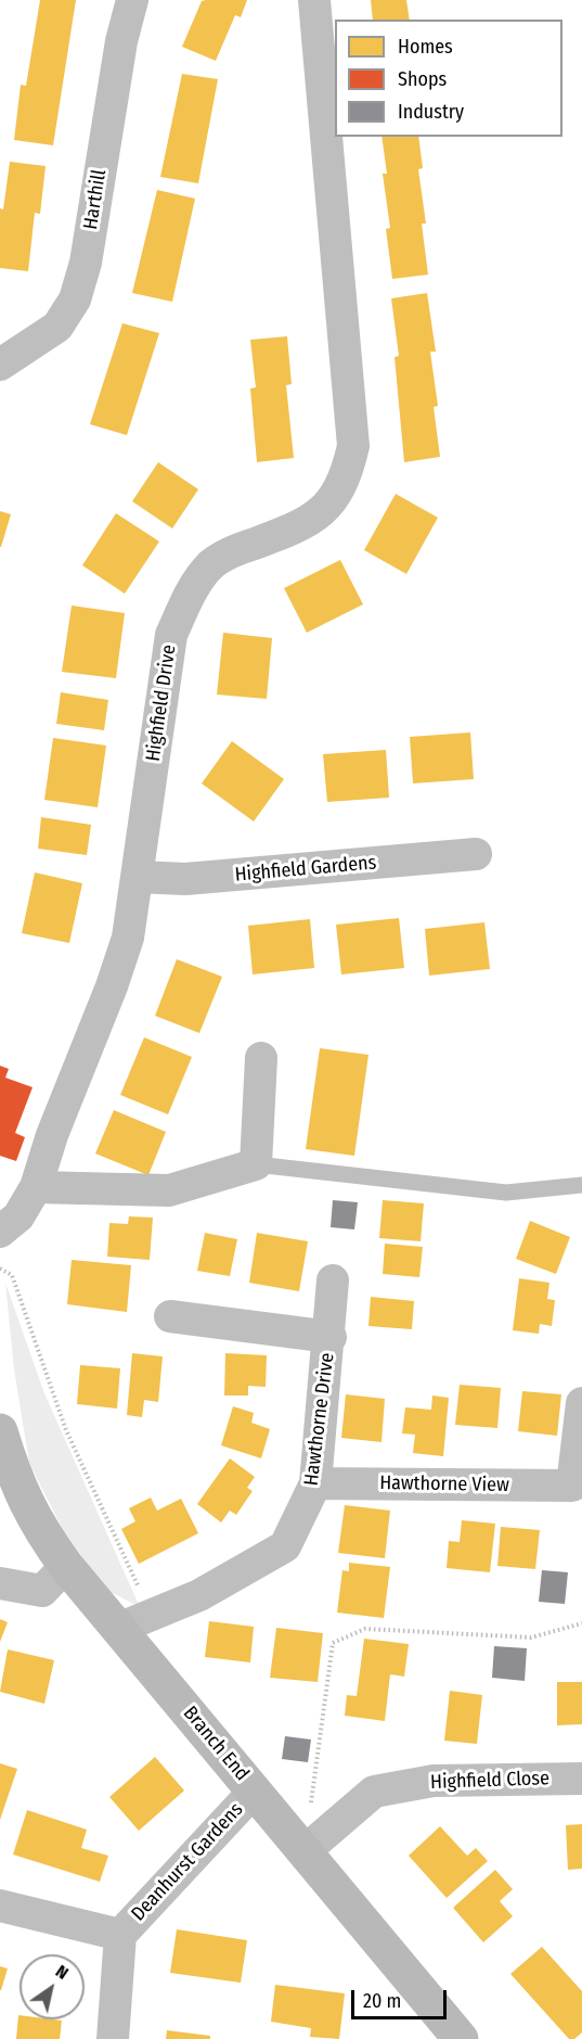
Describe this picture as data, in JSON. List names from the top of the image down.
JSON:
{
  "streets": {
    "main road": ["Branch End"],
    "street": [
      "Harthill",
      "Highfield Drive",
      "Highfield Gardens",
      "Hawthorne Drive",
      "Hawthorne View",
      "Highfield Close",
      "Deanhurst Gardens"
    ]
  },
  "crossings": [
    ["Highfield Drive", "Highfield Gardens"],
    ["Hawthorne Drive", "Hawthorne View"],
    ["Hawthorne Drive", "Branch End"],
    ["Branch End", "Highfield Close"],
    ["Branch End", "Deanhurst Gardens"]
  ],
  "legend": ["Homes", "Shops", "Industry"],
  "scale_bar": "20 m",
  "north": "top right"
}
